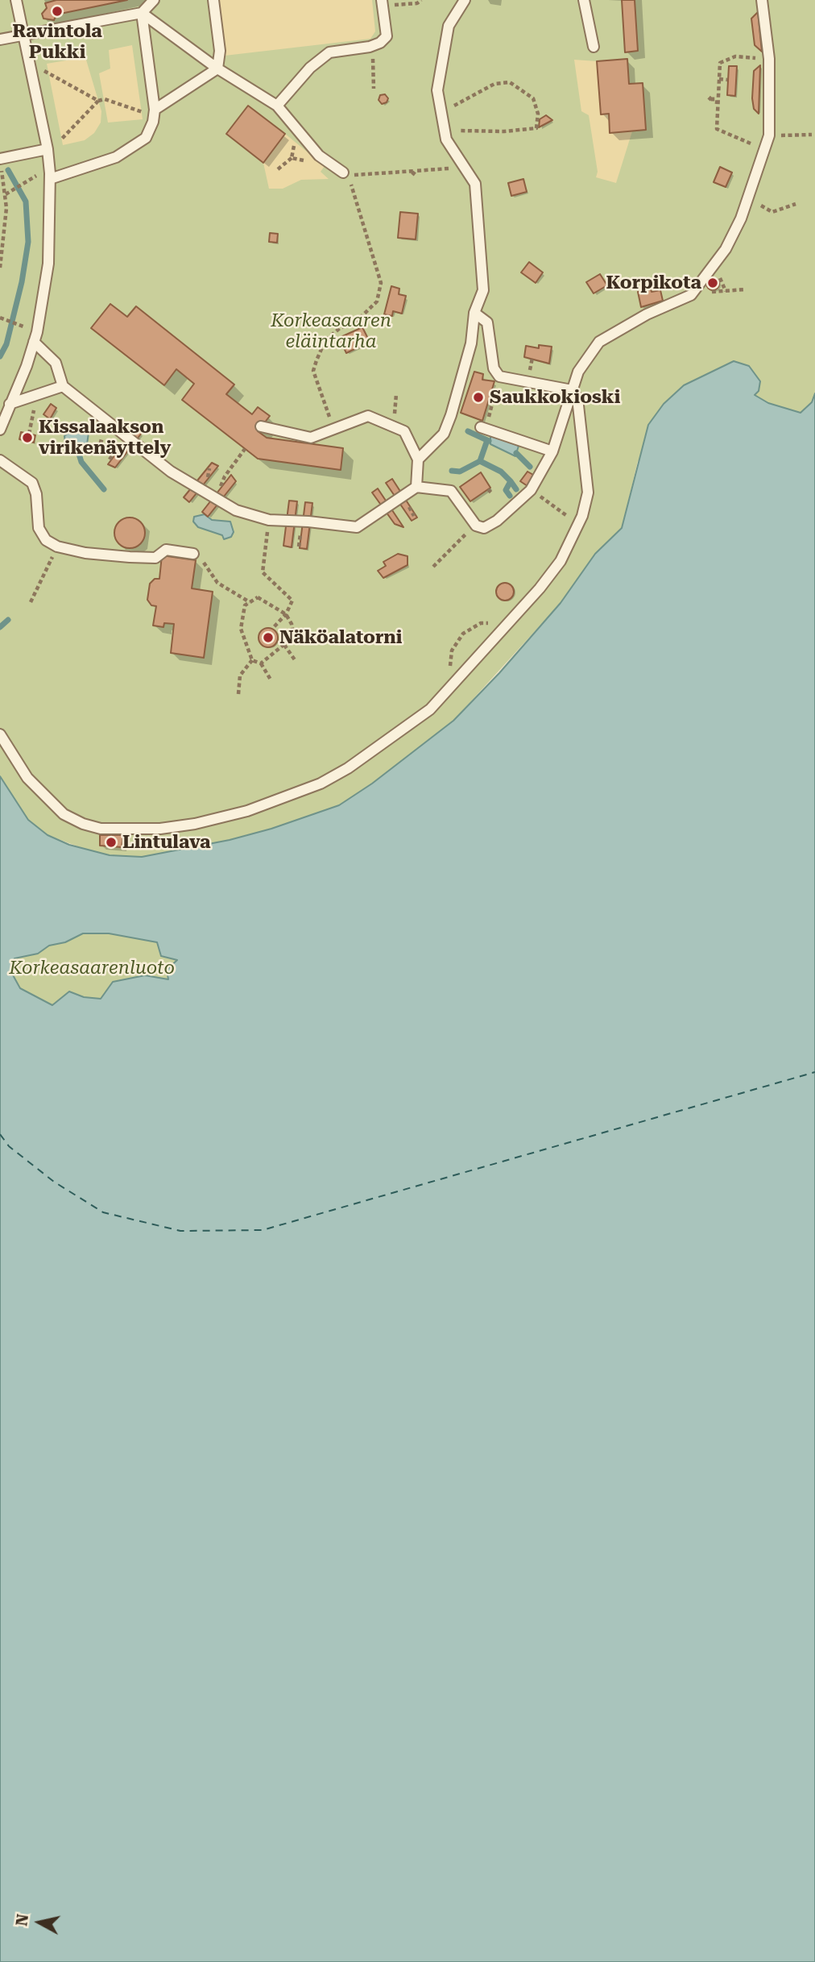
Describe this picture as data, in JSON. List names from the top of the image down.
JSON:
{
  "parks": ["Korkeasaaren eläintarha", "Korkeasaarenluoto"],
  "places": [
    "Ravintola Pukki",
    "Korpikota",
    "Saukkokioski",
    "Kissalaakson virikenäyttely",
    "Näköalatorni",
    "Lintulava"
  ],
  "north": "left"
}
